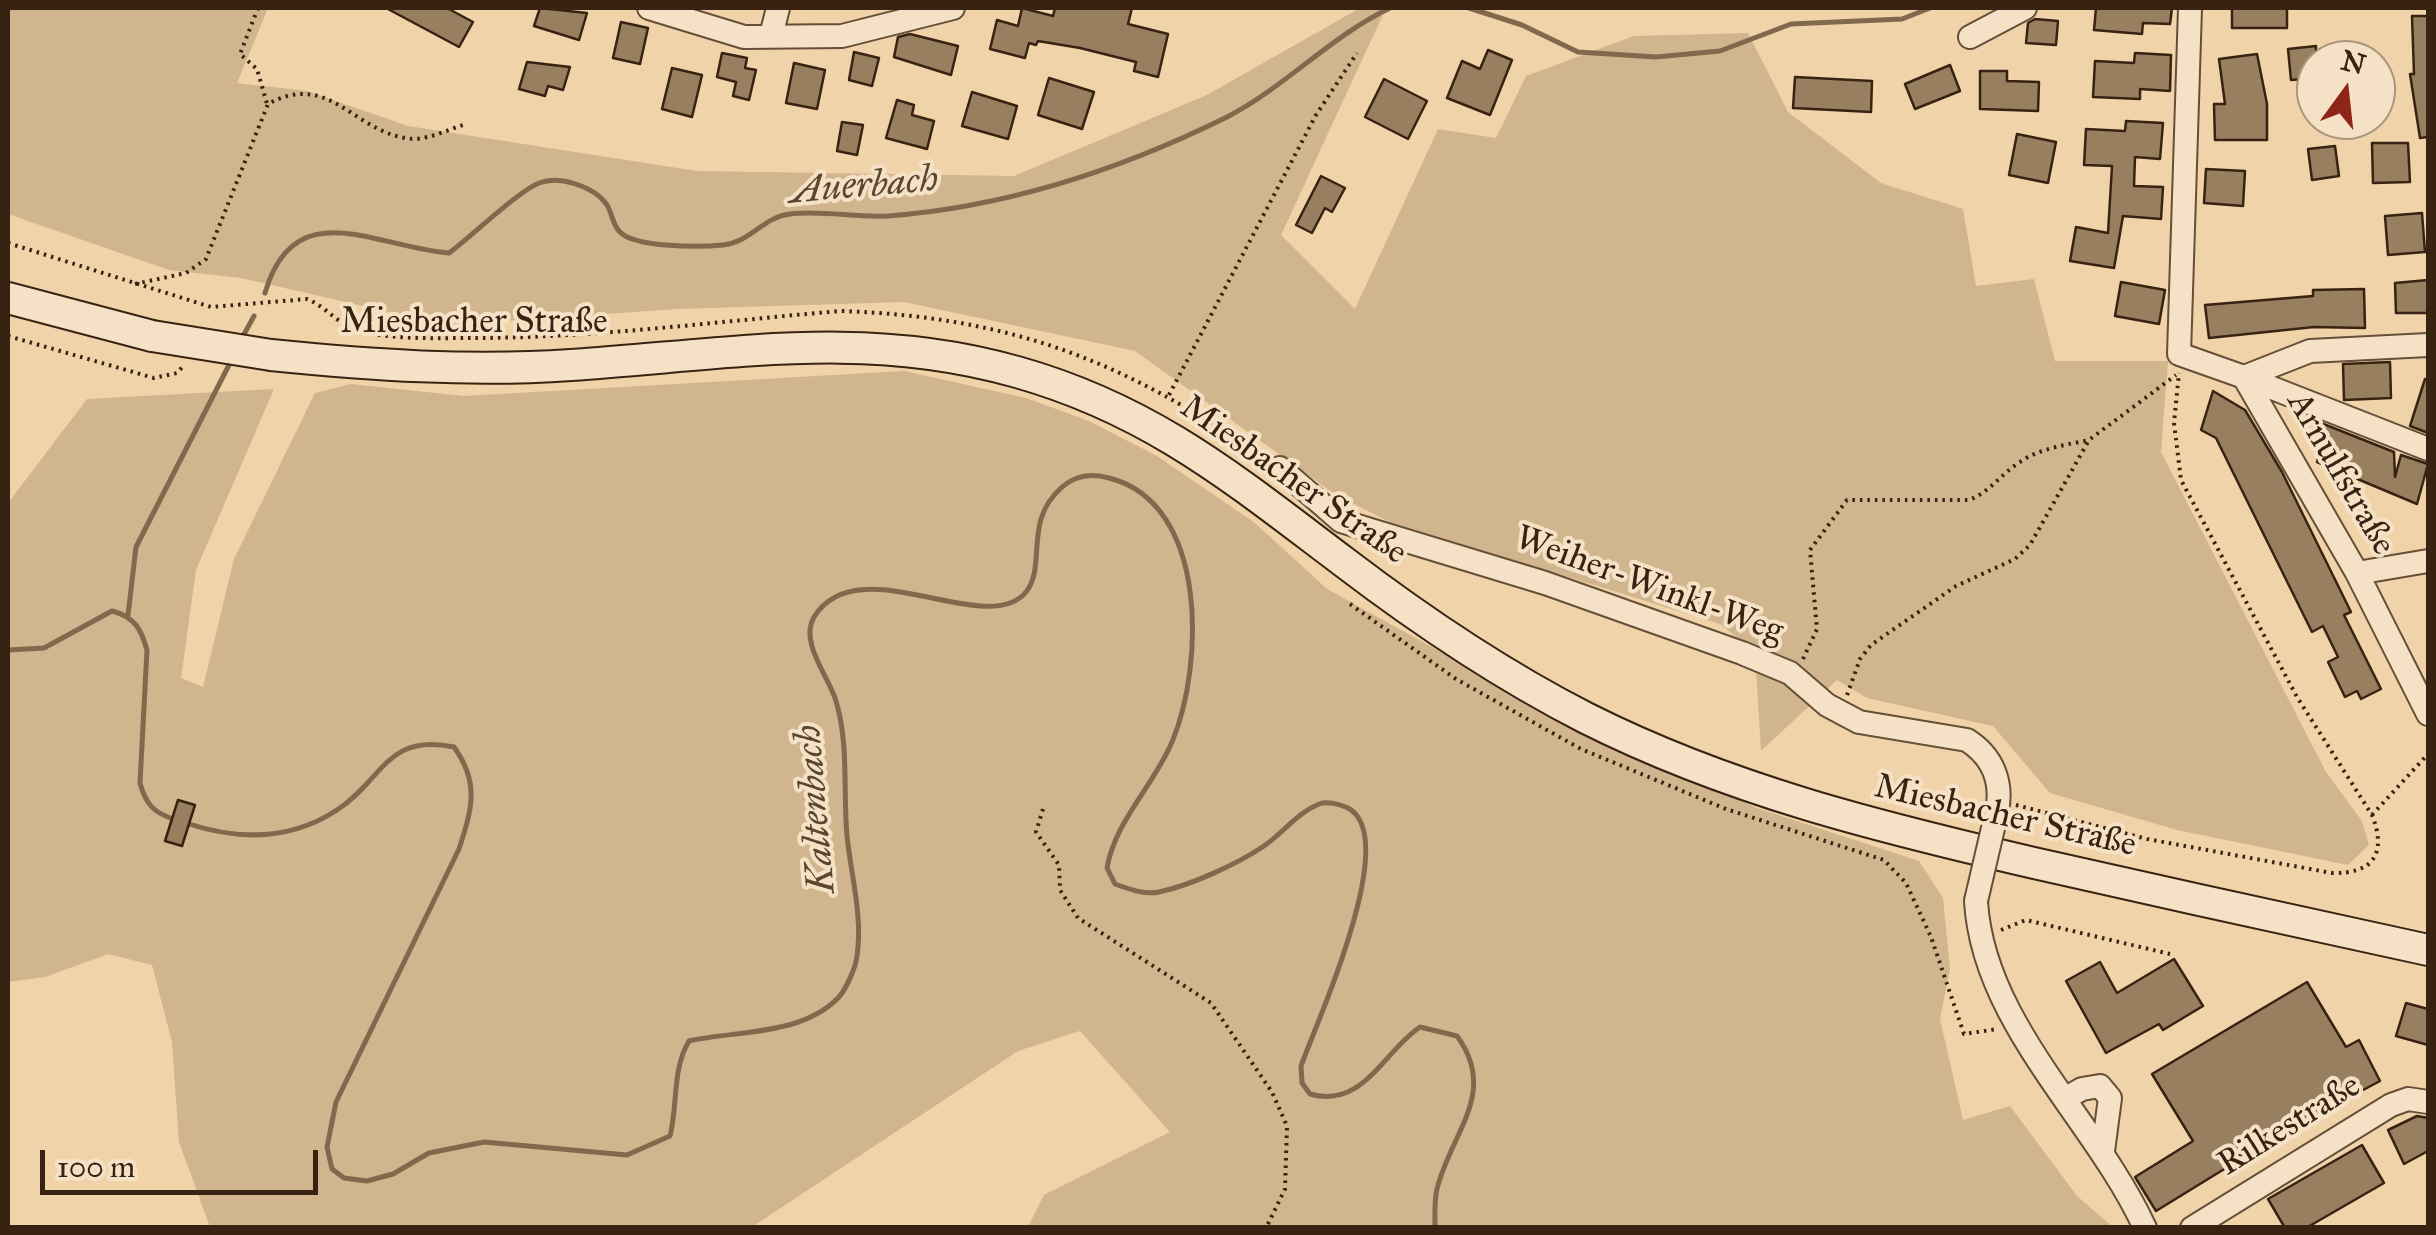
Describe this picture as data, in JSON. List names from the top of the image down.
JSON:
{
  "streets": {
    "main road": ["Miesbacher Straße"],
    "street": ["Arnulfstraße", "Weiher-Winkl-Weg", "Rilkestraße"]
  },
  "water": ["Auerbach", "Kaltenbach"],
  "scale_bar": "100 m",
  "north": "top"
}
